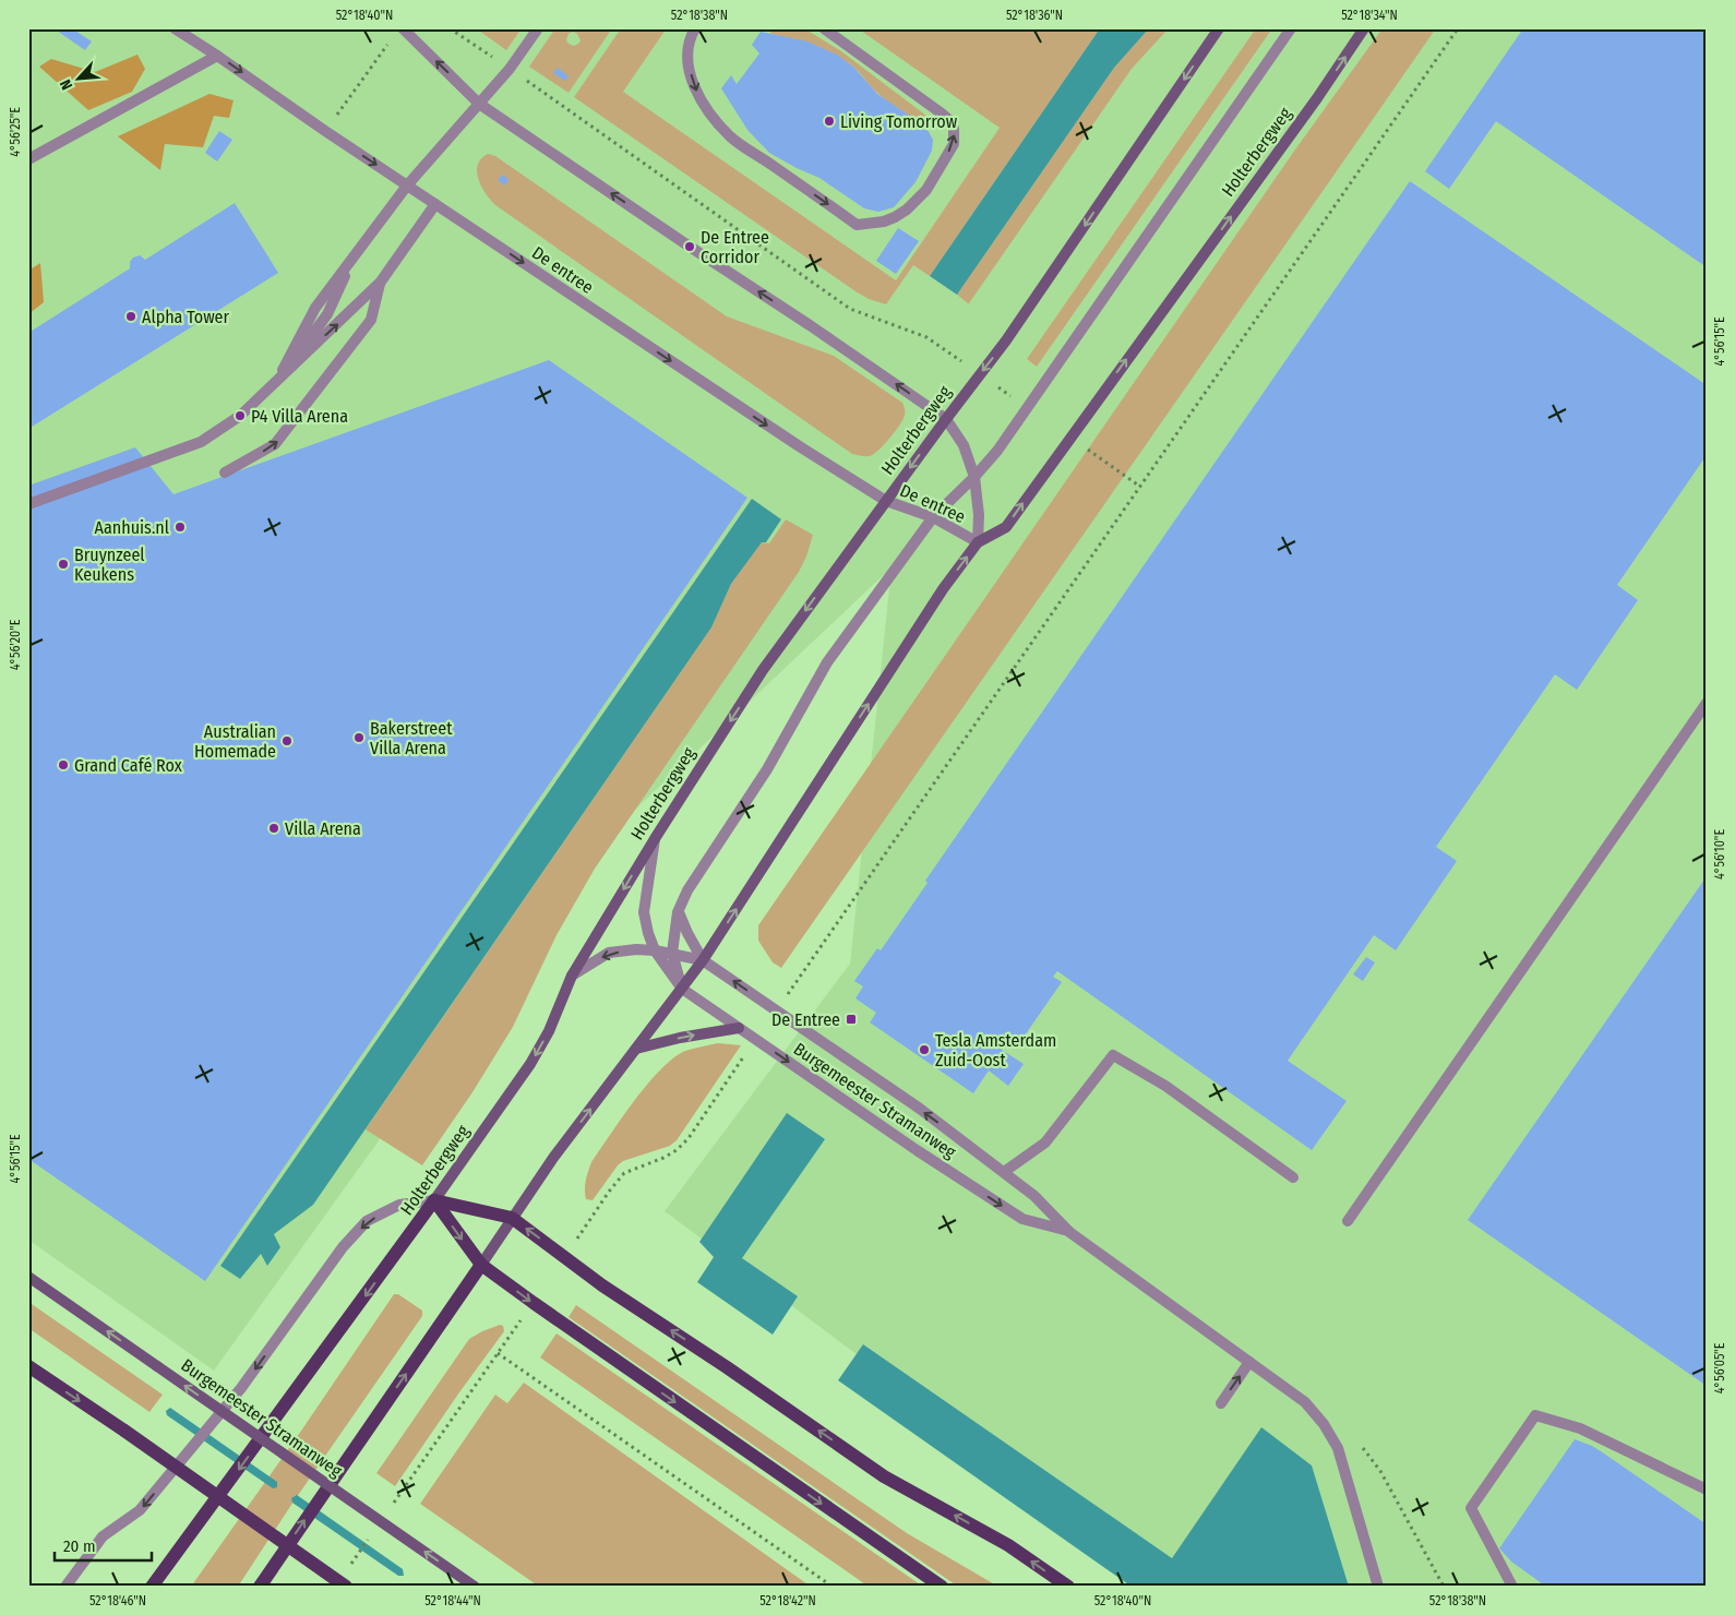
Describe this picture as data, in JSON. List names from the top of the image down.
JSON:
{
  "streets": {
    "main road": ["Holterbergweg", "Burgemeester Stramanweg"],
    "street": ["De entree"]
  },
  "crossings": [
    ["Holterbergweg", "De entree"],
    ["Holterbergweg", "Burgemeester Stramanweg"]
  ],
  "places": {
    "other": [
      "Living Tomorrow",
      "De Entree Corridor",
      "Alpha Tower",
      "P4 Villa Arena",
      "Aanhuis.nl",
      "Bruynzeel Keukens",
      "Bakerstreet Villa Arena",
      "Australian Homemade",
      "Grand Café Rox",
      "Villa Arena",
      "Tesla Amsterdam Zuid-Oost"
    ],
    "transit": ["De Entree"]
  },
  "scale_bar": "20 m",
  "north": "bottom left",
  "coordinates": [
    "52°18'40\"N",
    "52°18'38\"N",
    "52°18'36\"N",
    "52°18'34\"N",
    "4°56'25\"E",
    "4°56'15\"E",
    "4°56'20\"E",
    "4°56'10\"E",
    "4°56'05\"E",
    "52°18'46\"N",
    "52°18'44\"N",
    "52°18'42\"N"
  ]
}
